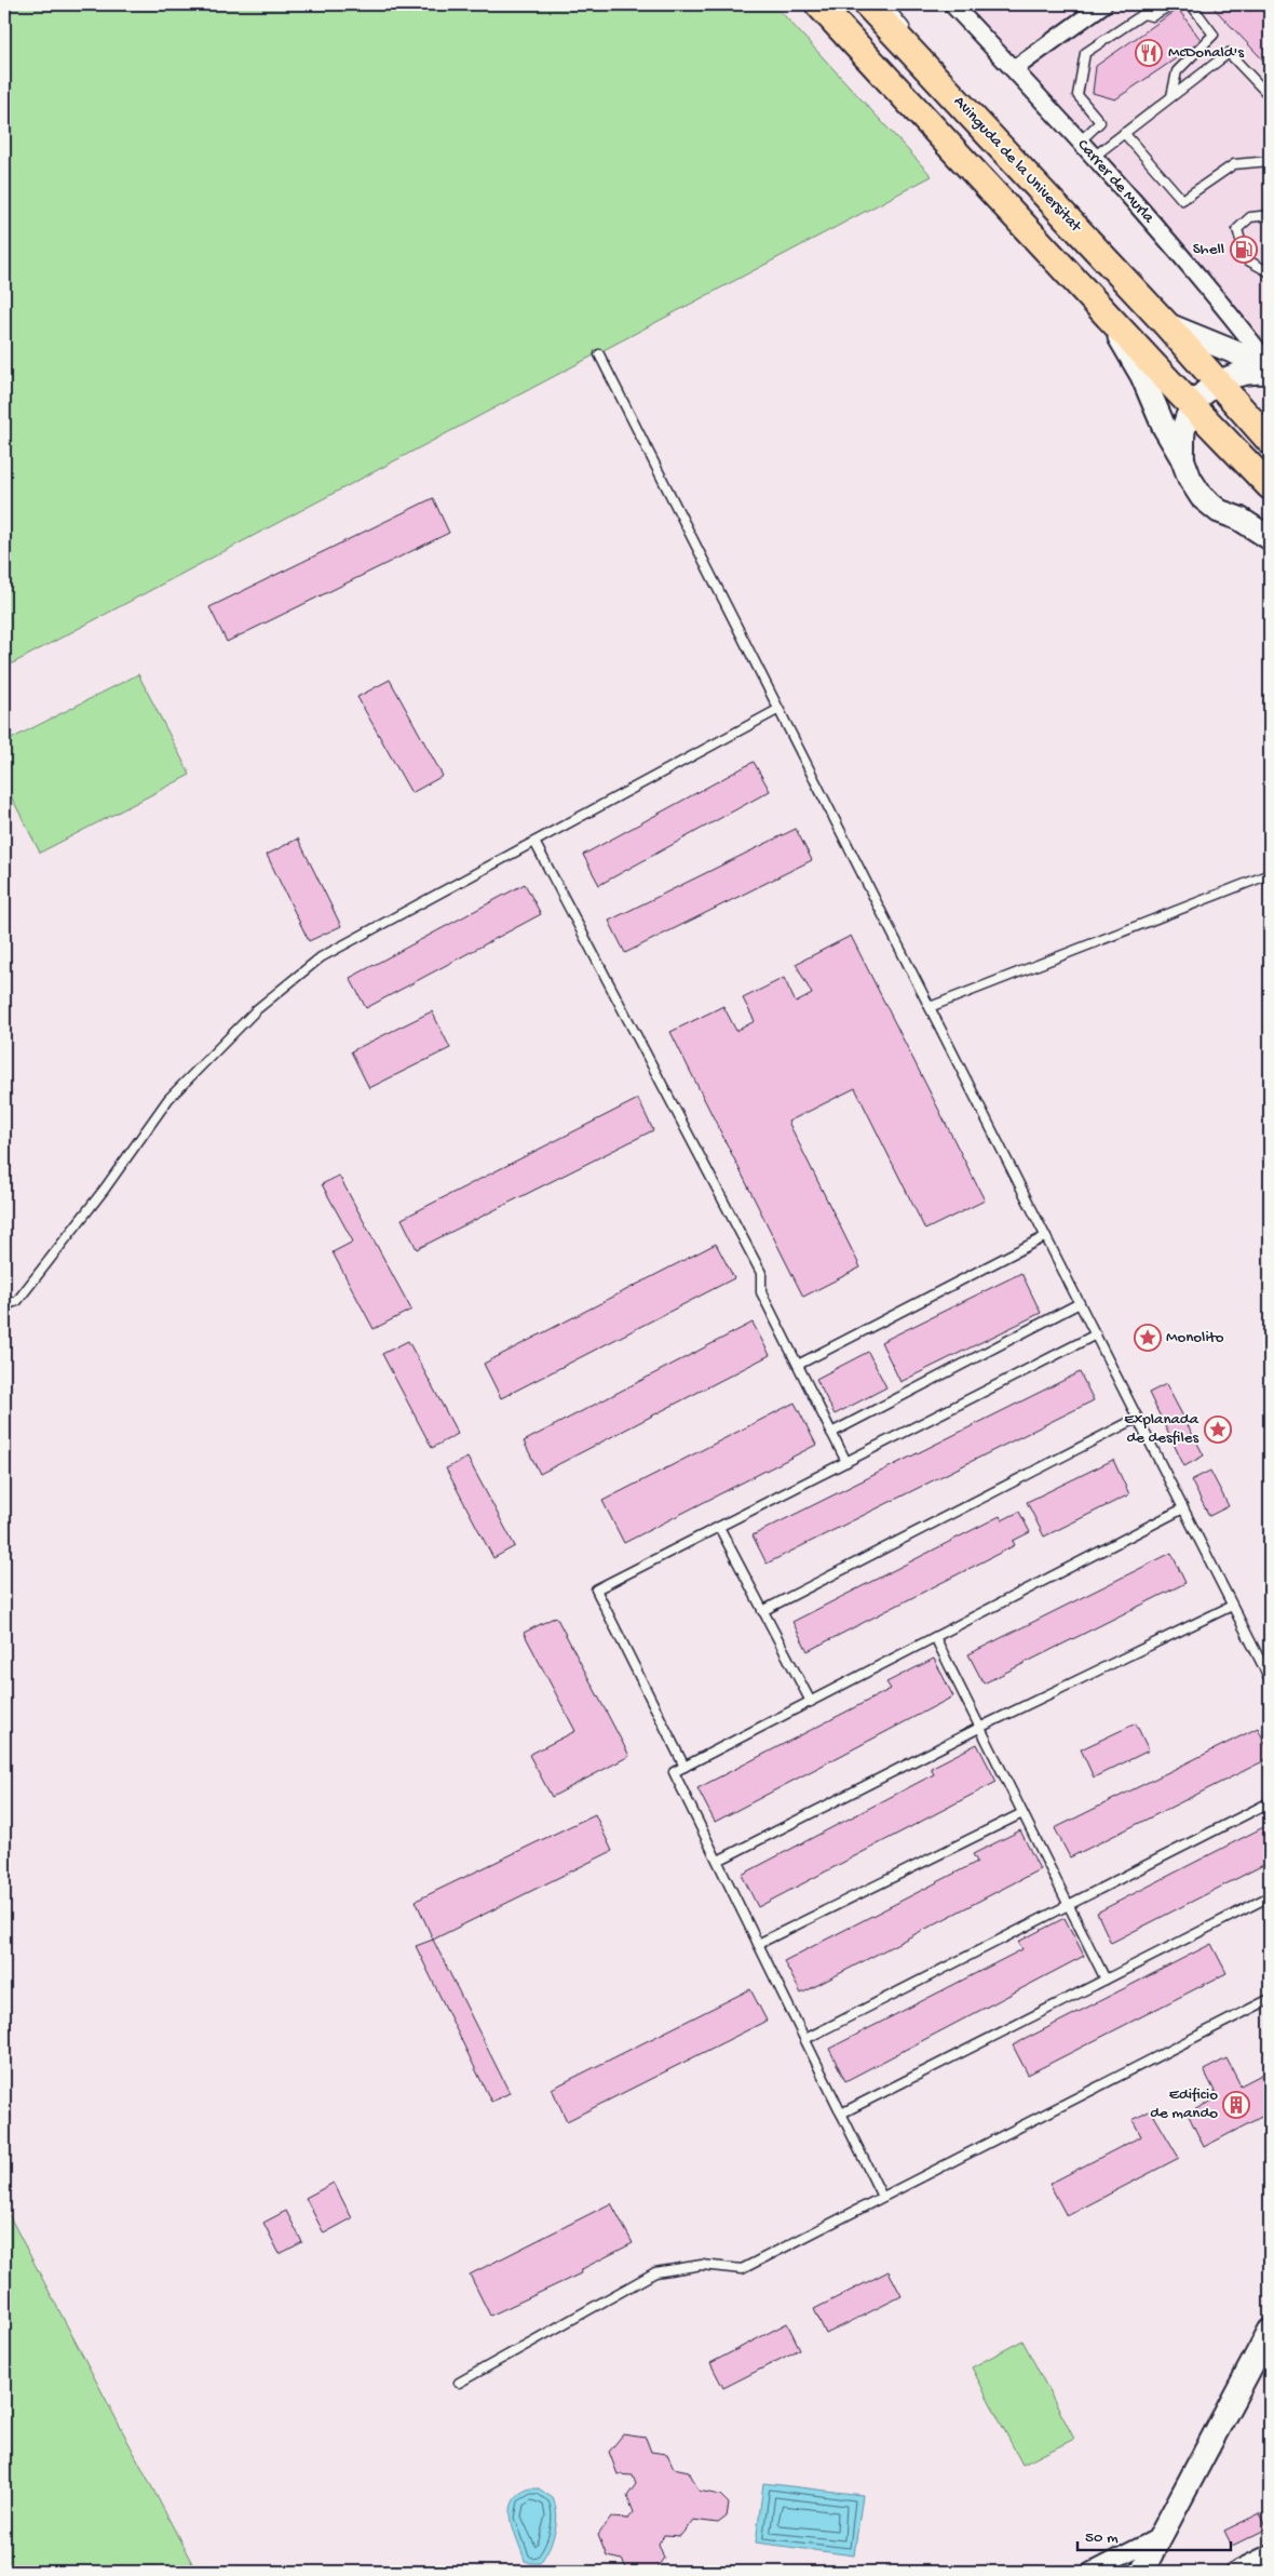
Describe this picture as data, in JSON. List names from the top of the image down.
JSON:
{
  "streets": {
    "main road": ["Avinguda de la Universitat"],
    "street": ["Carrer de Murla"]
  },
  "places": {
    "restaurant": ["McDonald's"],
    "fuel station": ["Shell"],
    "place": ["Monolito", "Explanada de desfiles"],
    "building": ["Edificio de mando"]
  },
  "scale_bar": "50 m"
}
